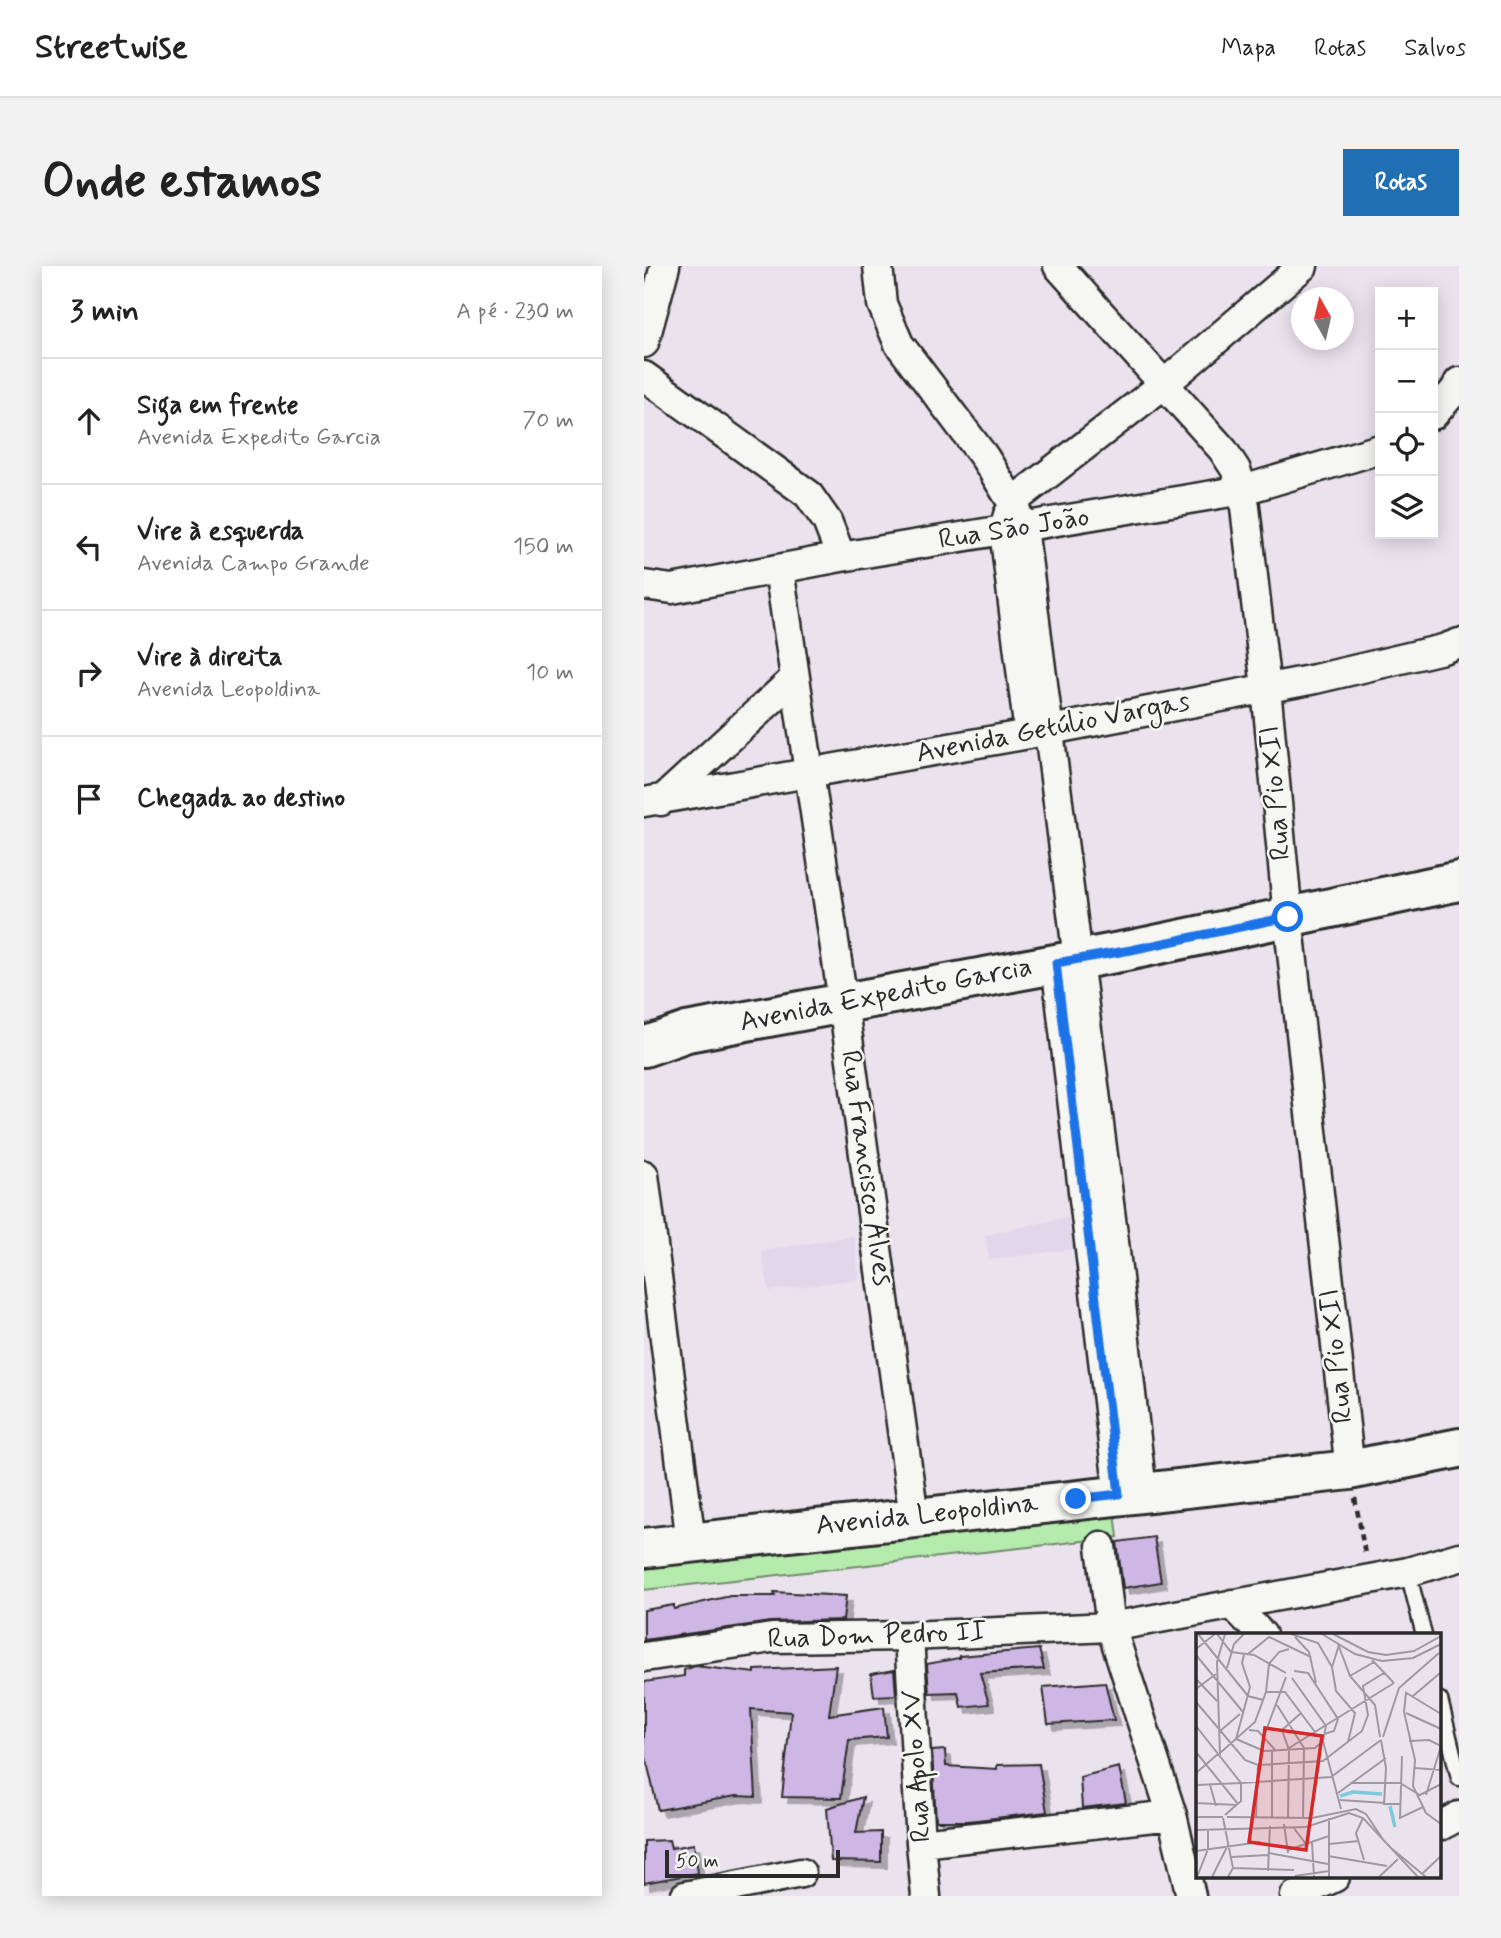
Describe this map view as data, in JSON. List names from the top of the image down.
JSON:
{
  "streets": {
    "main road": ["Avenida Expedito Garcia", "Avenida Leopoldina"],
    "street": [
      "Rua São João",
      "Avenida Getúlio Vargas",
      "Rua Pio XII",
      "Rua Francisco Alves",
      "Rua Dom Pedro II",
      "Rua Apolo XV"
    ]
  },
  "crossings": [
    ["Rua São João", "Rua Pio XII"],
    ["Rua São João", "Rua Francisco Alves"],
    ["Avenida Getúlio Vargas", "Rua Pio XII"],
    ["Avenida Getúlio Vargas", "Rua Francisco Alves"],
    ["Rua Pio XII", "Avenida Expedito Garcia"],
    ["Rua Pio XII", "Avenida Leopoldina"],
    ["Avenida Expedito Garcia", "Rua Francisco Alves"],
    ["Rua Francisco Alves", "Avenida Leopoldina"],
    ["Rua Dom Pedro II", "Rua Apolo XV"]
  ],
  "scale_bar": "50 m",
  "north": "top",
  "page": {
    "header": "Streetwise",
    "nav": ["Mapa", "Rotas", "Salvos"],
    "buttons": "Rotas",
    "title": "Onde estamos",
    "heading": ["3 min", "A pé · 230 m"],
    "map_buttons": ["+", "−"],
    "list": [
      ["Siga em frente", "Avenida Expedito Garcia", "70 m"],
      ["Vire à esquerda", "Avenida Campo Grande", "150 m"],
      ["Vire à direita", "Avenida Leopoldina", "10 m"],
      "Chegada ao destino"
    ],
    "scale": "50 m"
  }
}
